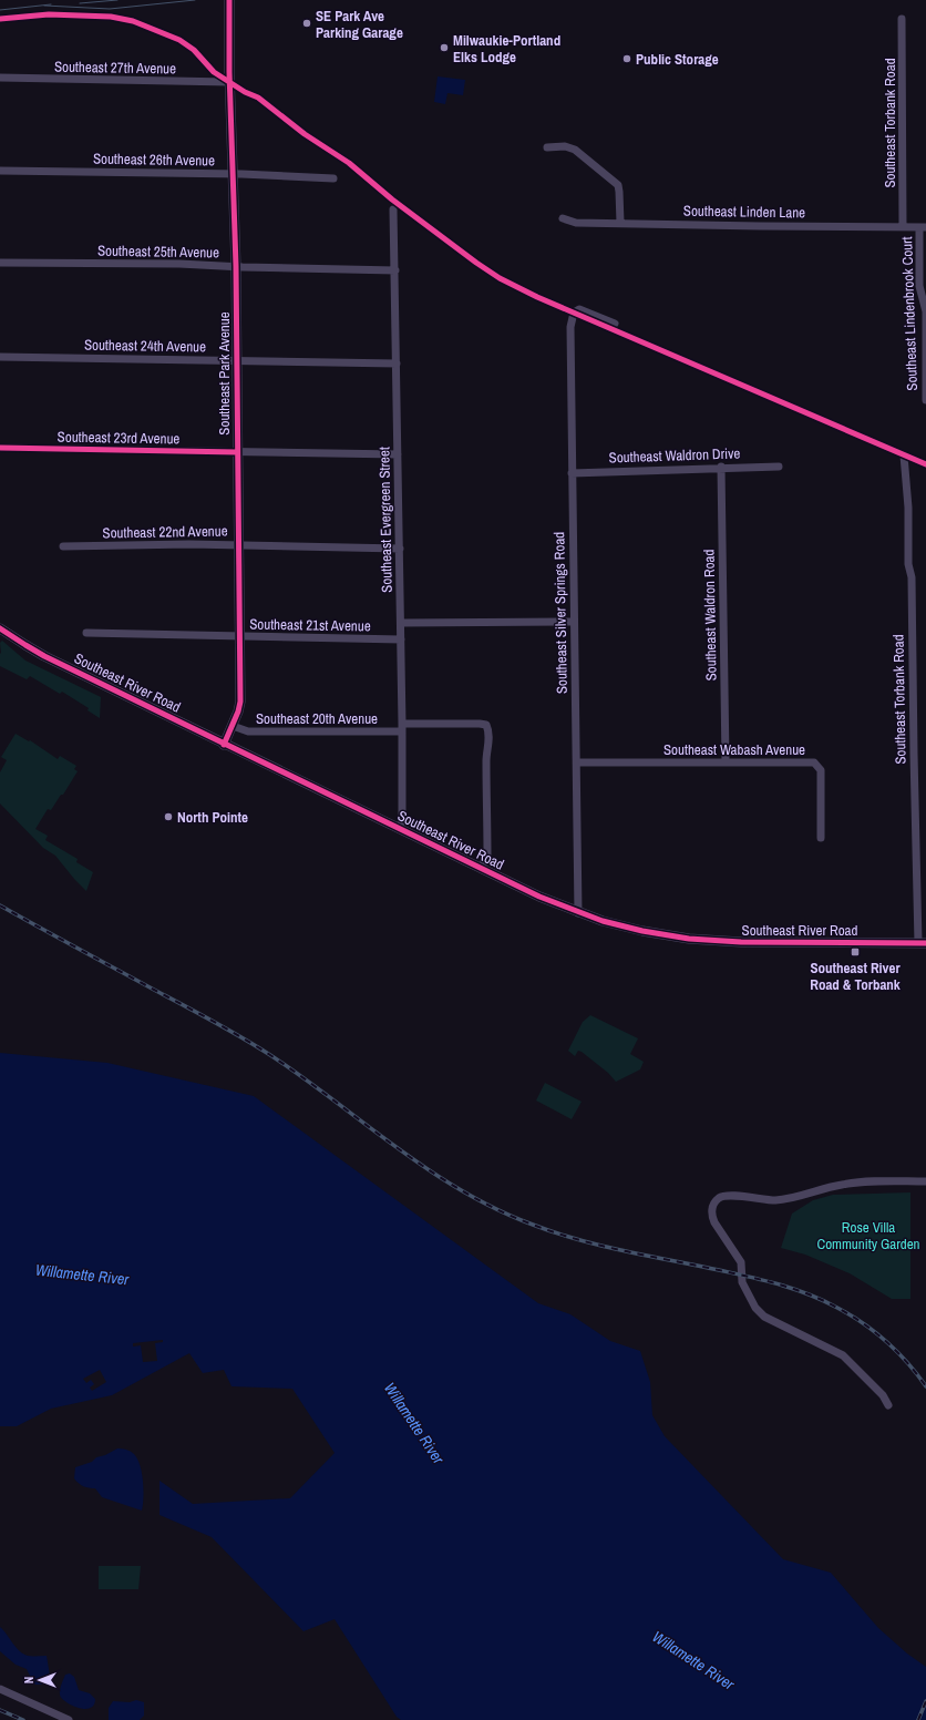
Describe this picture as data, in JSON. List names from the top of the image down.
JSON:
{
  "streets": {
    "street": [
      "Southeast 27th Avenue",
      "Southeast Torbank Road",
      "Southeast 26th Avenue",
      "Southeast Linden Lane",
      "Southeast 25th Avenue",
      "Southeast Lindenbrook Court",
      "Southeast 24th Avenue",
      "Southeast Park Avenue",
      "Southeast 23rd Avenue",
      "Southeast Waldron Drive",
      "Southeast Evergreen Street",
      "Southeast 22nd Avenue",
      "Southeast Silver Springs Road",
      "Southeast Waldron Road",
      "Southeast 21st Avenue",
      "Southeast River Road",
      "Southeast 20th Avenue",
      "Southeast Wabash Avenue"
    ]
  },
  "crossings": [
    ["Southeast 27th Avenue", "Southeast Park Avenue"],
    ["Southeast Torbank Road", "Southeast Linden Lane"],
    ["Southeast Torbank Road", "Southeast River Road"],
    ["Southeast 26th Avenue", "Southeast Park Avenue"],
    ["Southeast Linden Lane", "Southeast Lindenbrook Court"],
    ["Southeast 25th Avenue", "Southeast Park Avenue"],
    ["Southeast 25th Avenue", "Southeast Evergreen Street"],
    ["Southeast 24th Avenue", "Southeast Park Avenue"],
    ["Southeast 24th Avenue", "Southeast Evergreen Street"],
    ["Southeast Park Avenue", "Southeast 23rd Avenue"],
    ["Southeast Park Avenue", "Southeast 22nd Avenue"],
    ["Southeast Park Avenue", "Southeast 21st Avenue"],
    ["Southeast Park Avenue", "Southeast River Road"],
    ["Southeast Park Avenue", "Southeast 20th Avenue"],
    ["Southeast 23rd Avenue", "Southeast Evergreen Street"],
    ["Southeast Waldron Drive", "Southeast Silver Springs Road"],
    ["Southeast Waldron Drive", "Southeast Waldron Road"],
    ["Southeast Evergreen Street", "Southeast 22nd Avenue"],
    ["Southeast Evergreen Street", "Southeast 21st Avenue"],
    ["Southeast Evergreen Street", "Southeast River Road"],
    ["Southeast Evergreen Street", "Southeast 20th Avenue"],
    ["Southeast Silver Springs Road", "Southeast River Road"],
    ["Southeast Silver Springs Road", "Southeast Wabash Avenue"],
    ["Southeast Waldron Road", "Southeast Wabash Avenue"],
    ["Southeast River Road", "Southeast 20th Avenue"]
  ],
  "water": ["Willamette River"],
  "parks": ["Rose Villa Community Garden"],
  "places": {
    "other": [
      "SE Park Ave Parking Garage",
      "Milwaukie-Portland Elks Lodge",
      "Public Storage",
      "North Pointe"
    ],
    "transit": ["Southeast River Road & Torbank"]
  },
  "north": "left"
}
